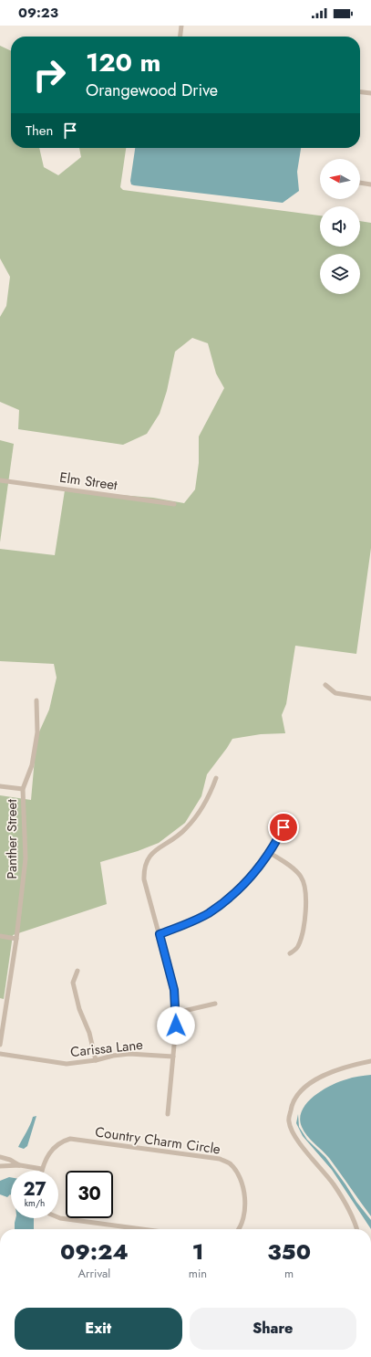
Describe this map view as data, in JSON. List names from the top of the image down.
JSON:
{
  "streets": {
    "street": [
      "Elm Street",
      "Panther Street",
      "Carissa Lane",
      "Country Charm Circle"
    ]
  },
  "north": "left",
  "page": {
    "status": "09:23",
    "turn": ["120 m", "Orangewood Drive"],
    "then": "Then",
    "speed": "27 km/h",
    "limit": "30",
    "eta": [
      "09:24",
      "Arrival",
      "1",
      "min",
      "350",
      "m"
    ],
    "buttons": ["Exit", "Share"]
  }
}
